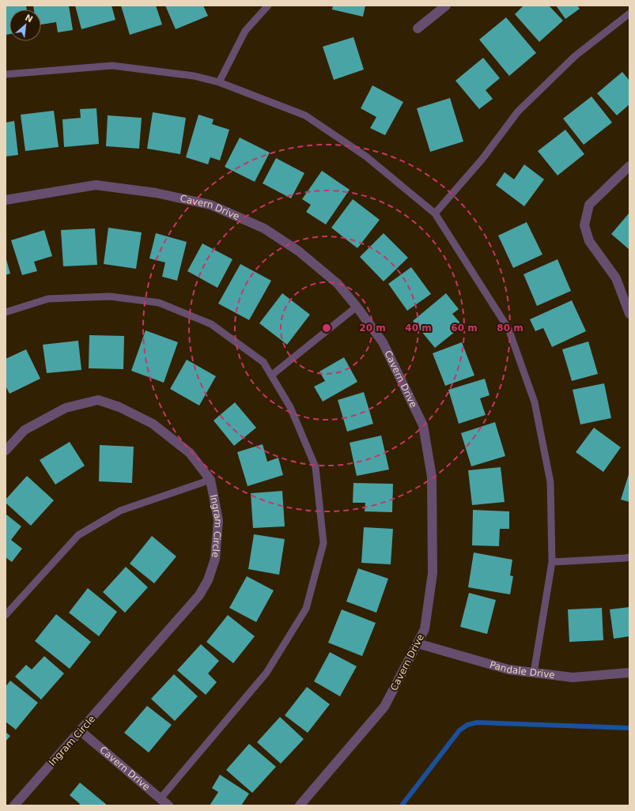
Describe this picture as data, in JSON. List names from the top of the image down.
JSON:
{
  "streets": {
    "street": ["Cavern Drive", "Ingram Circle", "Pandale Drive"]
  },
  "crossings": [
    ["Cavern Drive", "Ingram Circle"],
    ["Cavern Drive", "Pandale Drive"]
  ],
  "north": "top right",
  "rings": [
    "20 m",
    "40 m",
    "60 m",
    "80 m"
  ]
}
